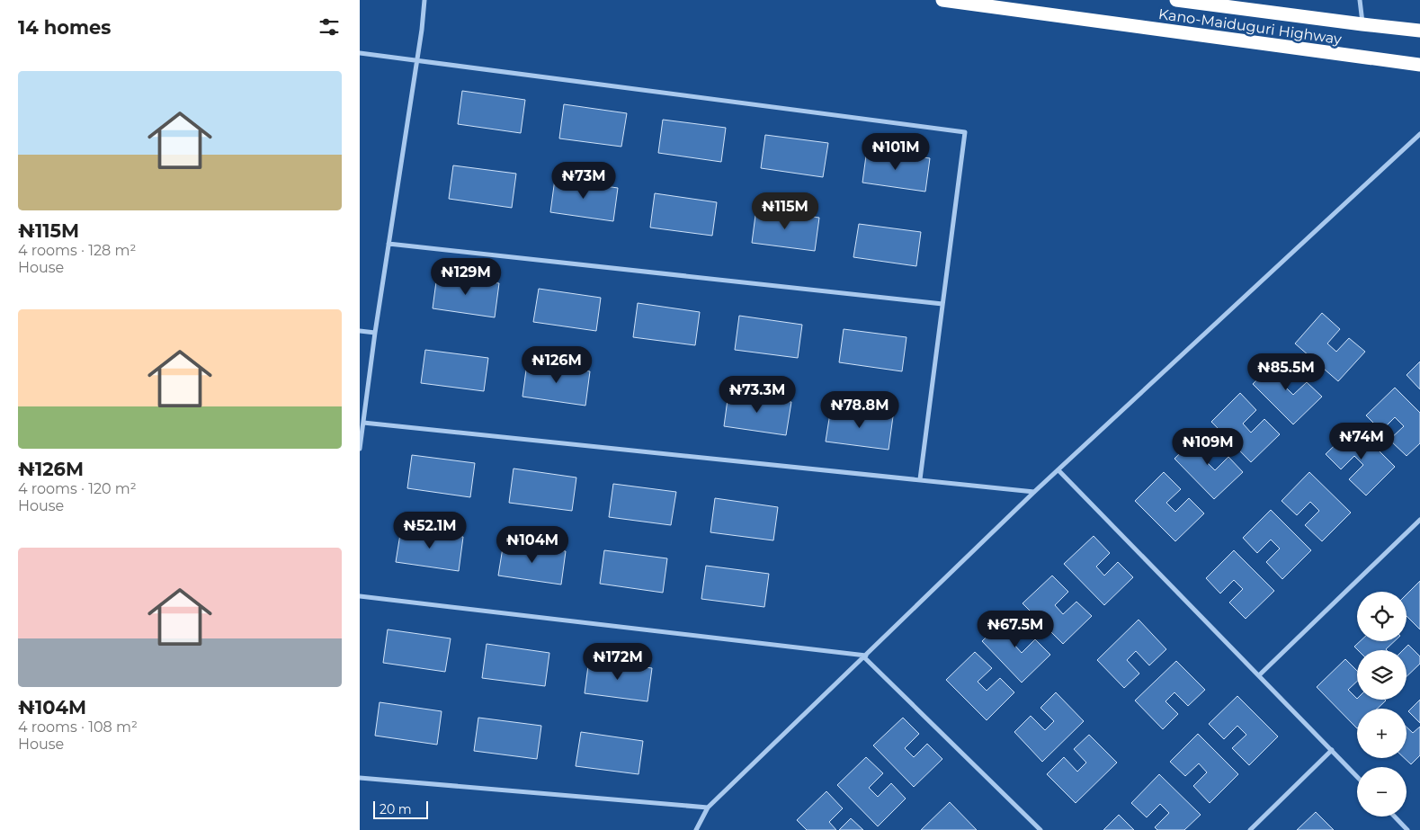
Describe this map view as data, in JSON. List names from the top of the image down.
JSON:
{
  "streets": {
    "highway": ["Kano-Maiduguri Highway"]
  },
  "scale_bar": "20 m",
  "page": {
    "heading": "14 homes",
    "list": [
      {
        "name": "₦115M",
        "note": "4 rooms · 128 m² · House"
      },
      {
        "name": "₦126M",
        "note": "4 rooms · 120 m² · House"
      },
      {
        "name": "₦104M",
        "note": "4 rooms · 108 m² · House"
      }
    ],
    "price": [
      "₦101M",
      "₦73M",
      "₦115M",
      "₦129M",
      "₦126M",
      "₦85.5M",
      "₦73.3M",
      "₦78.8M",
      "₦74M",
      "₦109M",
      "₦52.1M",
      "₦104M",
      "₦67.5M",
      "₦172M"
    ],
    "map_buttons": ["+", "−"],
    "scale": "20 m"
  }
}
